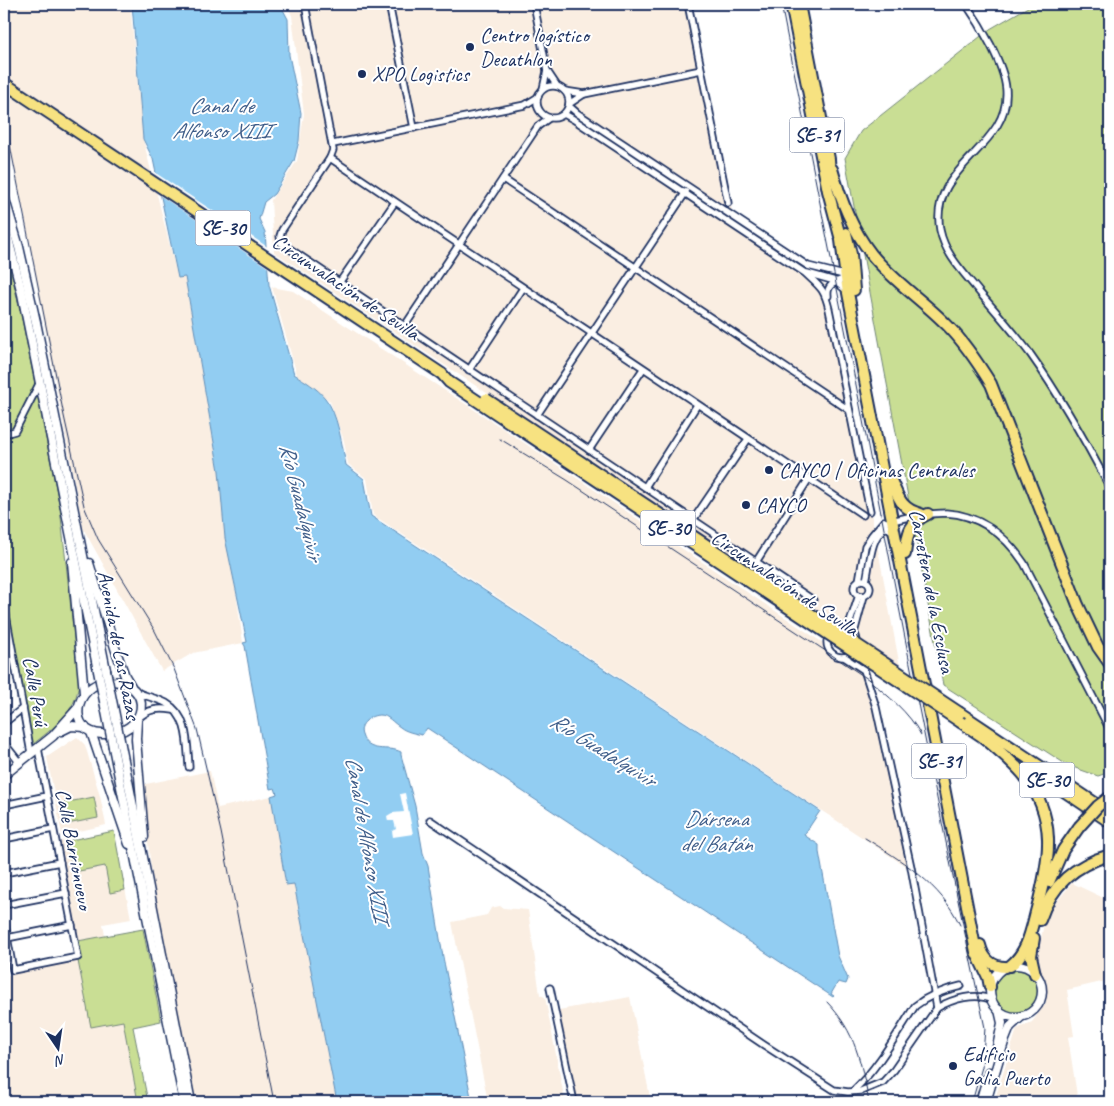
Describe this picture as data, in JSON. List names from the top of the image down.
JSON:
{
  "streets": {
    "highway": [
      "SE-31",
      "SE-30",
      "Circunvalación de Sevilla",
      "Carretera de la Esclusa"
    ],
    "main road": ["Avenida de Las Razas"],
    "street": ["Calle Perú", "Calle Barrionuevo"]
  },
  "crossings": [
    ["SE-31", "Carretera de la Esclusa"],
    ["Calle Perú", "Calle Barrionuevo"]
  ],
  "water": ["Canal de Alfonso XIII", "Río Guadalquivir", "Dársena del Batán"],
  "places": [
    "Centro logístico Decathlon",
    "XPO Logistics",
    "CAYCO | Oficinas Centrales",
    "CAYCO",
    "Edificio Galia Puerto"
  ],
  "north": "bottom"
}
